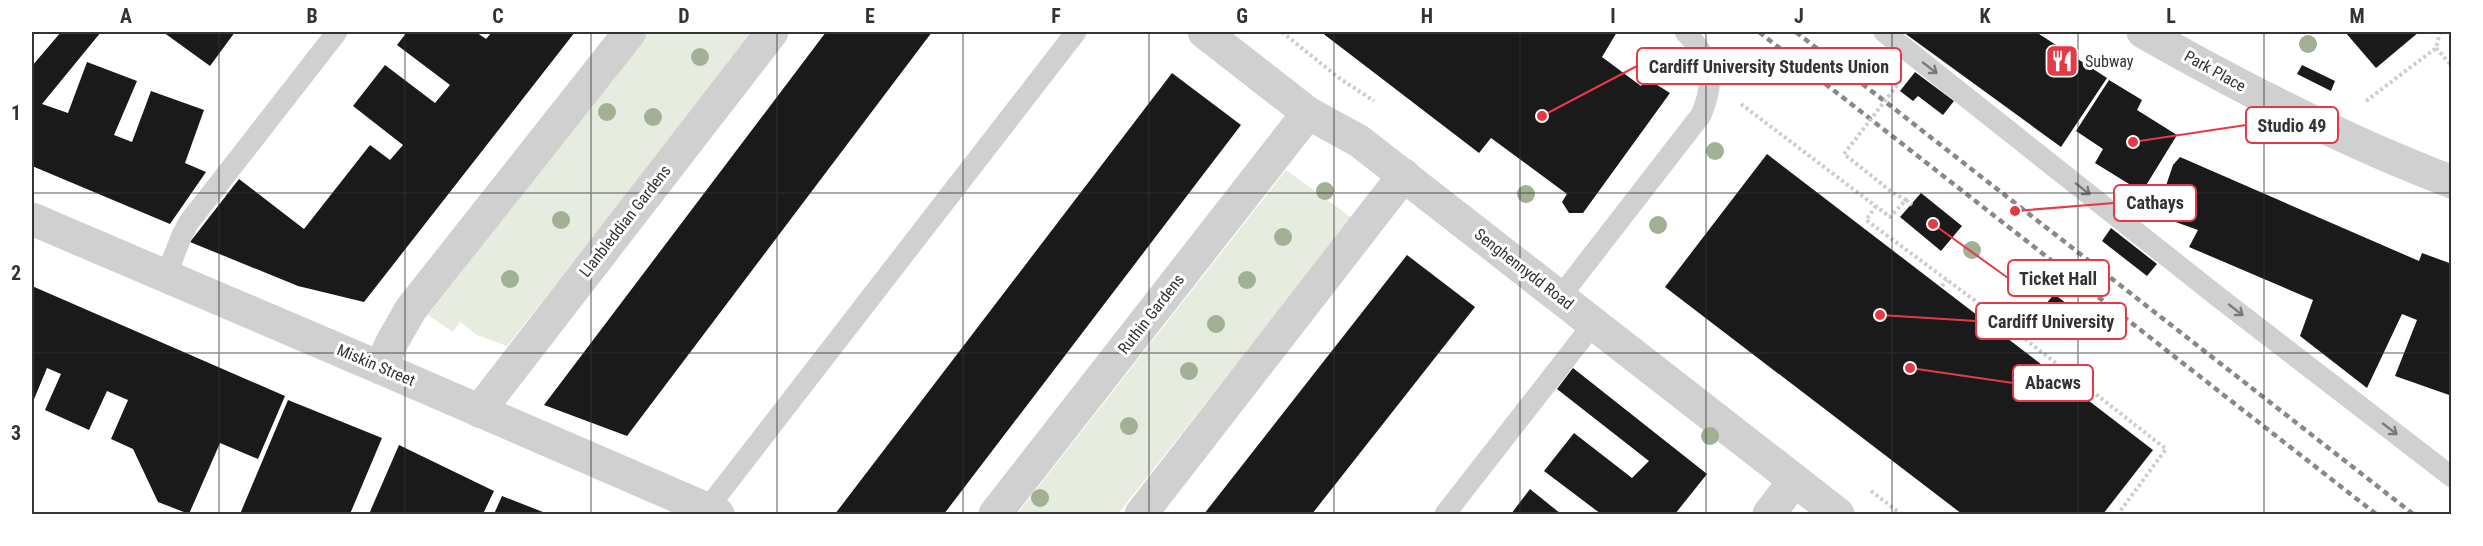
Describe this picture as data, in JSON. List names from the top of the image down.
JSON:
{
  "streets": {
    "street": [
      "Park Place",
      "Llanbleddian Gardens",
      "Senghennydd Road",
      "Ruthin Gardens",
      "Miskin Street"
    ]
  },
  "crossings": [
    ["Llanbleddian Gardens", "Miskin Street"],
    ["Senghennydd Road", "Ruthin Gardens"]
  ],
  "places": {
    "restaurant": ["Subway"],
    "other": [
      "Cardiff University Students Union",
      "Studio 49",
      "Cathays",
      "Ticket Hall",
      "Cardiff University",
      "Abacws"
    ]
  },
  "grid": {
    "columns": [
      "A",
      "B",
      "C",
      "D",
      "E",
      "F",
      "G",
      "H",
      "I",
      "J",
      "K",
      "L",
      "M"
    ],
    "rows": ["1", "2", "3"]
  }
}
